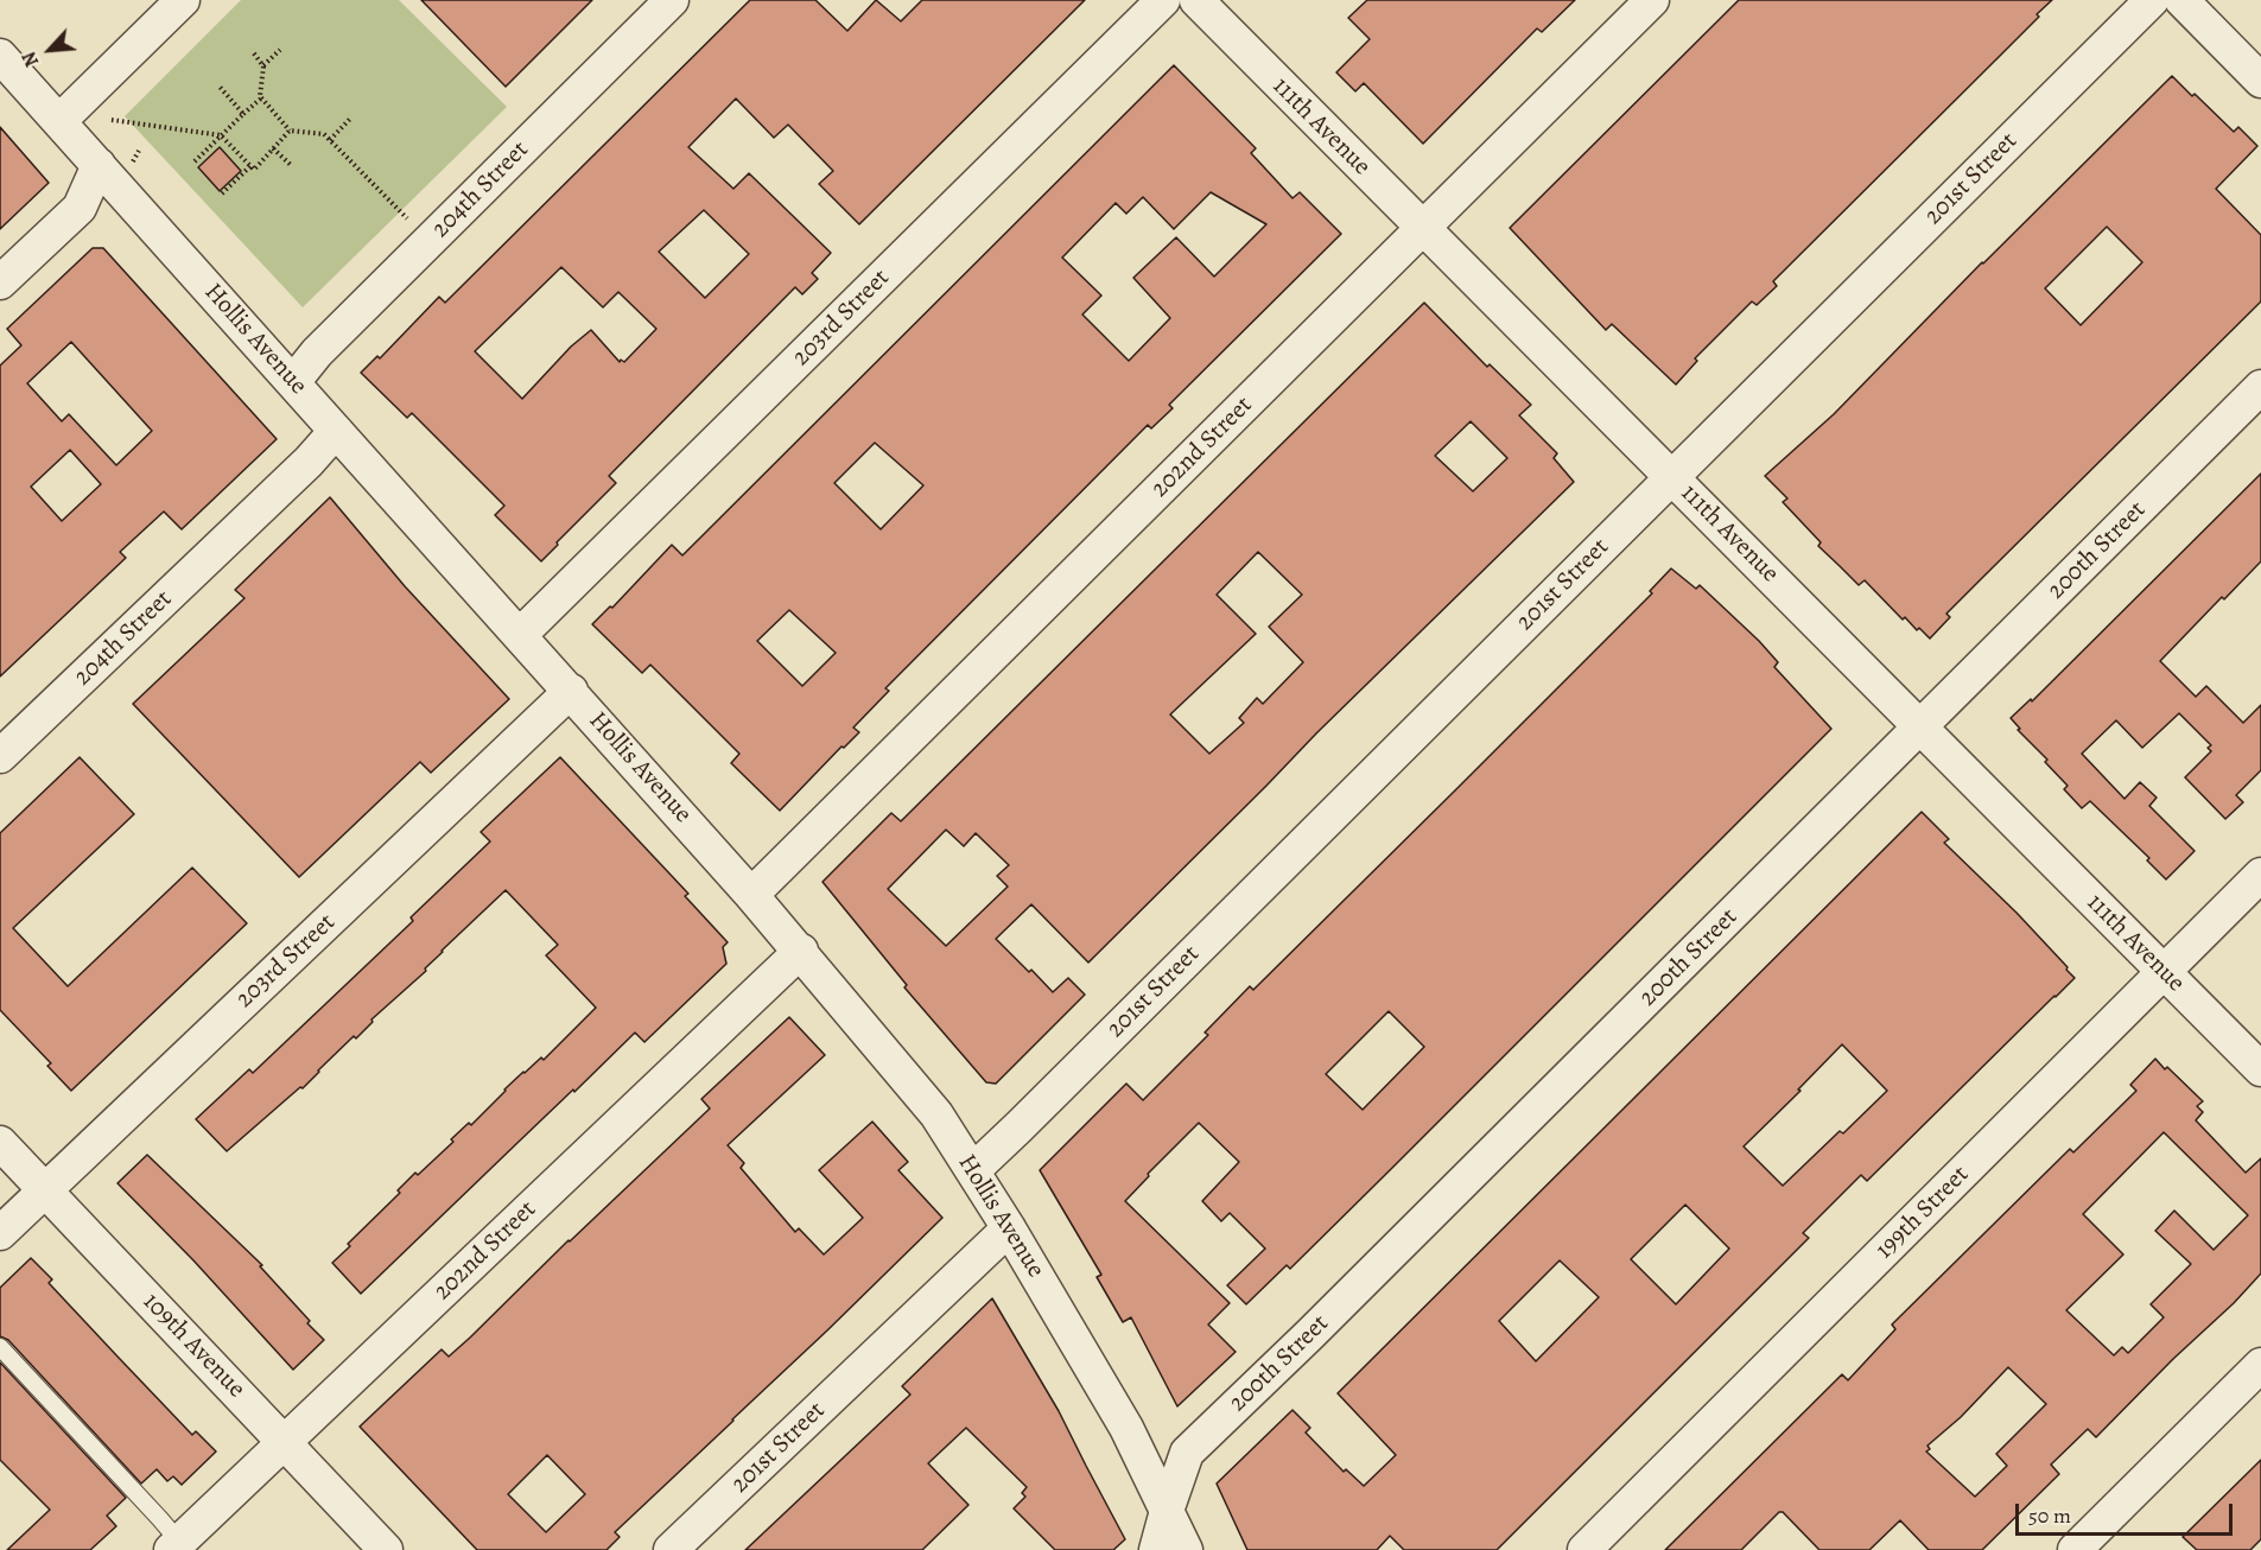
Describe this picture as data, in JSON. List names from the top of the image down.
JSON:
{
  "streets": {
    "street": [
      "111th Avenue",
      "201st Street",
      "204th Street",
      "203rd Street",
      "Hollis Avenue",
      "202nd Street",
      "200th Street",
      "199th Street",
      "109th Avenue"
    ]
  },
  "crossings": [
    ["111th Avenue", "201st Street"],
    ["111th Avenue", "202nd Street"],
    ["111th Avenue", "200th Street"],
    ["111th Avenue", "199th Street"],
    ["201st Street", "Hollis Avenue"],
    ["204th Street", "Hollis Avenue"],
    ["203rd Street", "Hollis Avenue"],
    ["203rd Street", "109th Avenue"],
    ["Hollis Avenue", "202nd Street"],
    ["Hollis Avenue", "200th Street"],
    ["202nd Street", "109th Avenue"]
  ],
  "scale_bar": "50 m",
  "north": "bottom left"
}
